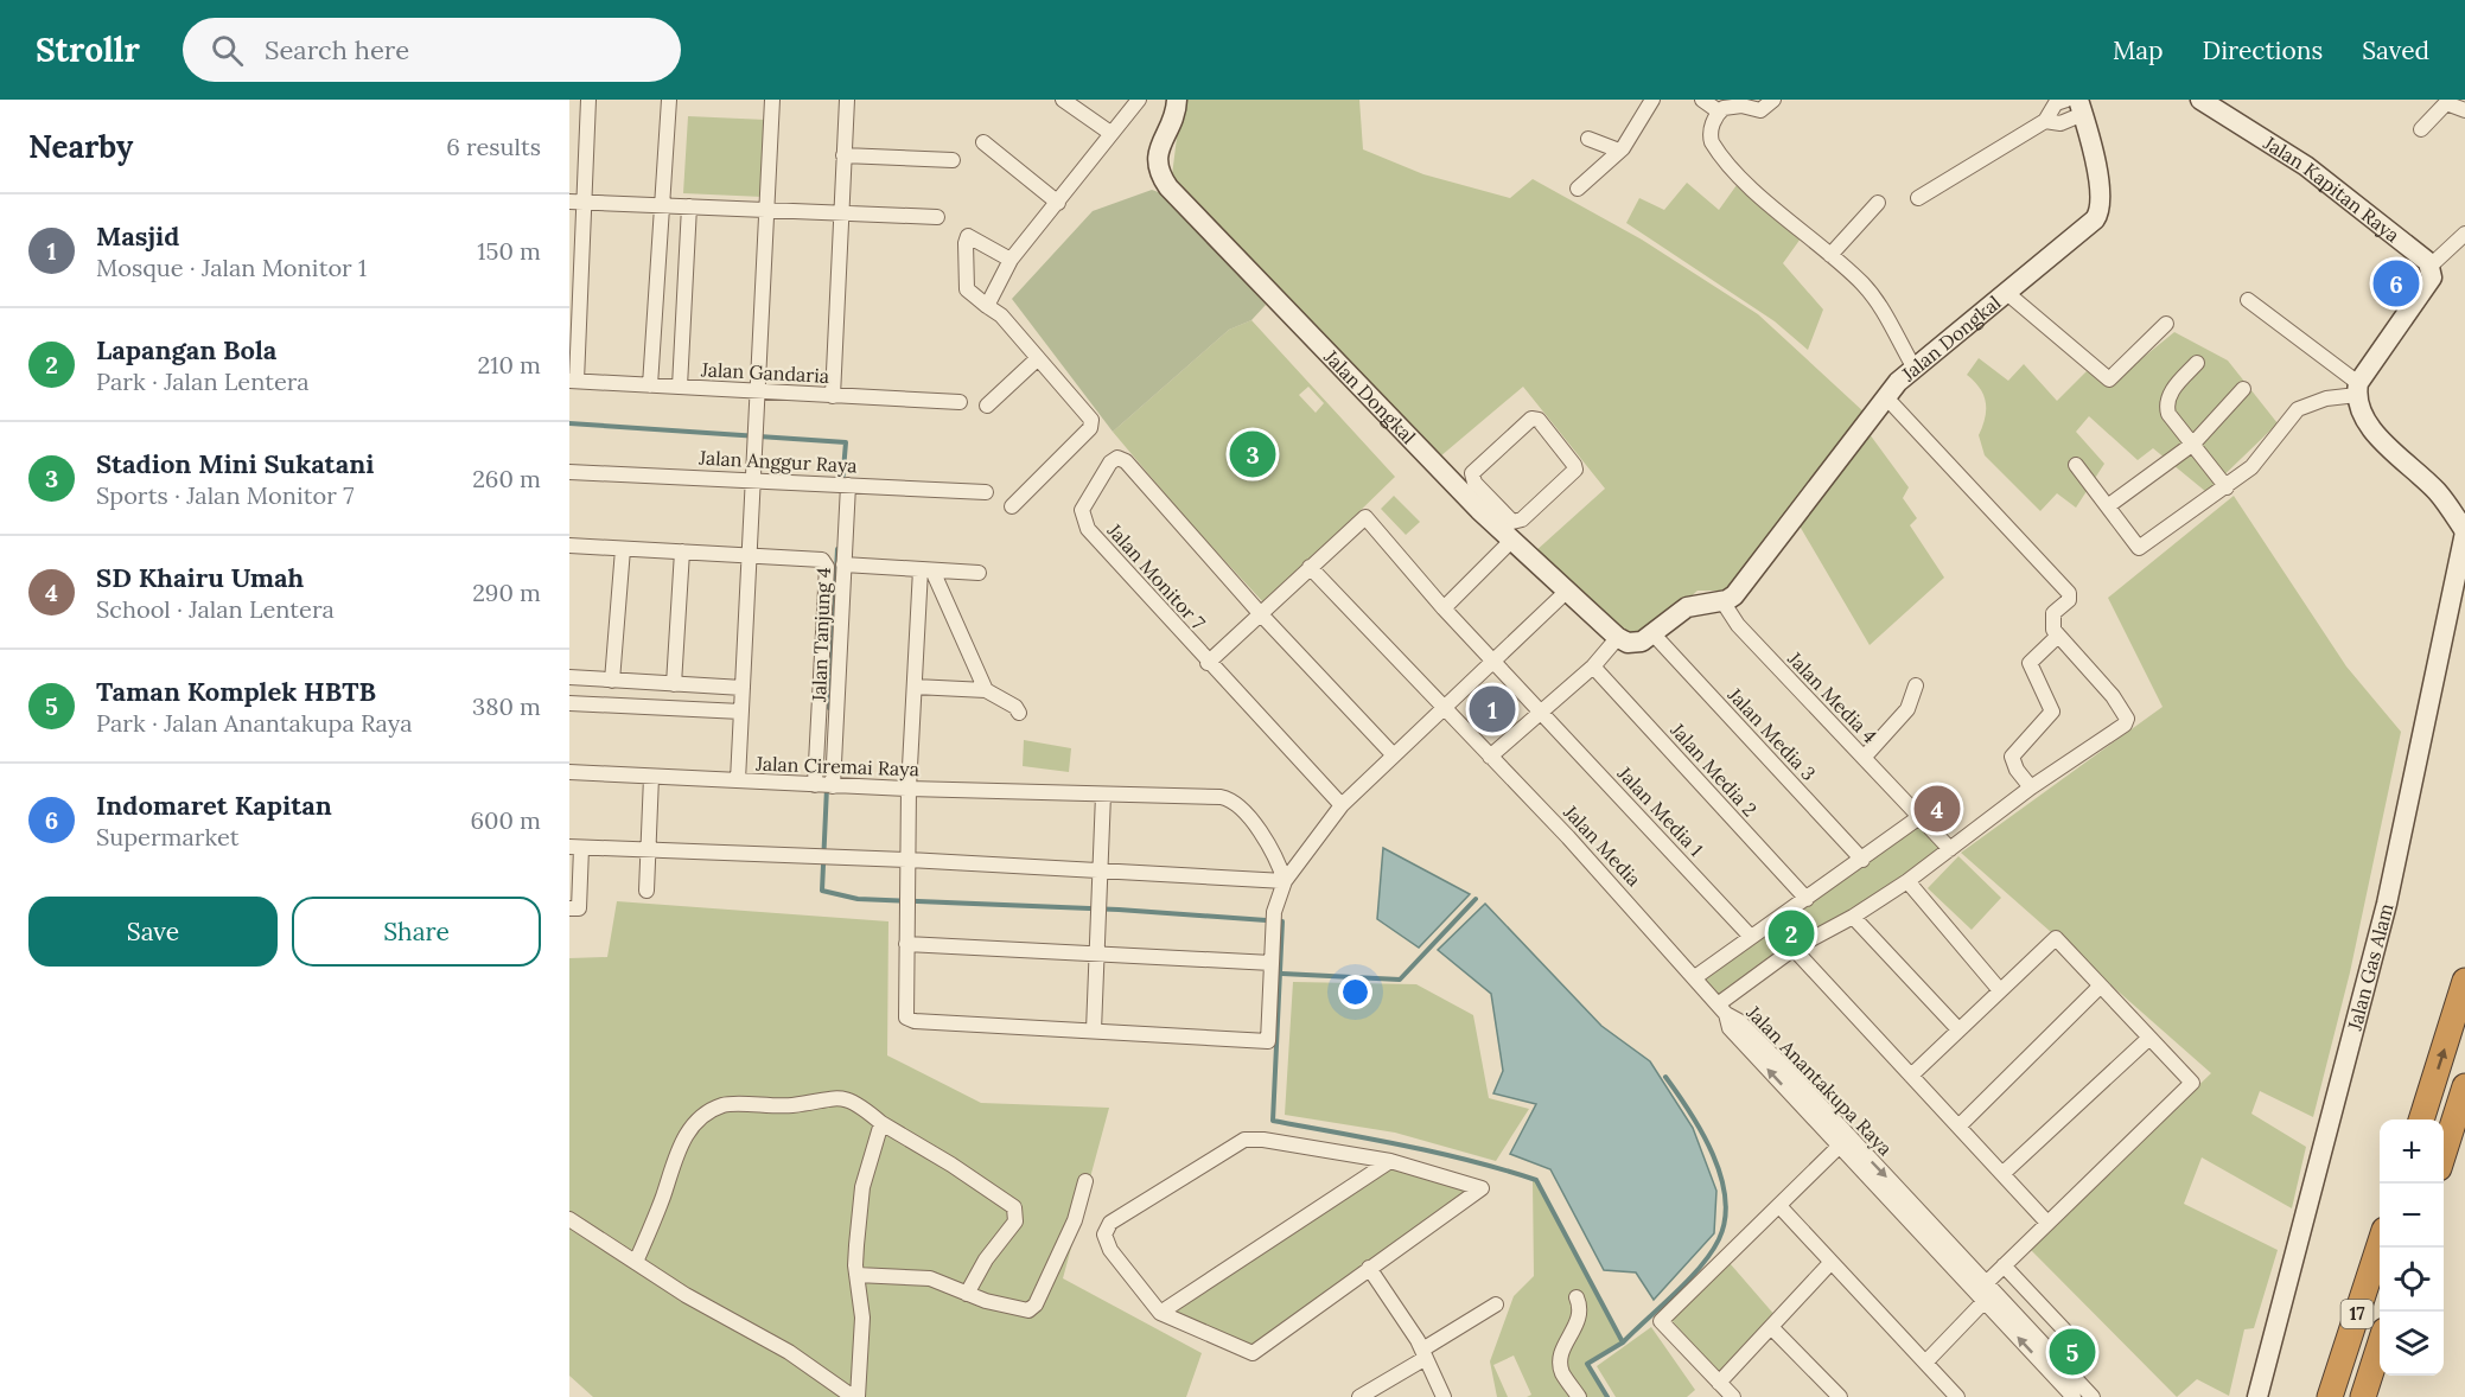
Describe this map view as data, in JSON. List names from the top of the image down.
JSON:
{
  "streets": {
    "highway": ["17"],
    "street": [
      "Jalan Kapitan Raya",
      "Jalan Dongkal",
      "Jalan Gandaria",
      "Jalan Anggur Raya",
      "Jalan Monitor 7",
      "Jalan Tanjung 4",
      "Jalan Media 4",
      "Jalan Media 3",
      "Jalan Ciremai Raya",
      "Jalan Media 2",
      "Jalan Media 1",
      "Jalan Media",
      "Jalan Gas Alam",
      "Jalan Anantakupa Raya"
    ]
  },
  "crossings": [
    ["Jalan Dongkal", "Jalan Media 4"],
    ["Jalan Dongkal", "Jalan Media 3"],
    ["Jalan Anggur Raya", "Jalan Tanjung 4"],
    ["Jalan Tanjung 4", "Jalan Ciremai Raya"],
    ["Jalan Media 1", "Jalan Media"],
    ["Jalan Media", "Jalan Anantakupa Raya"]
  ],
  "page": {
    "header": "Strollr",
    "search": "Search here",
    "nav": ["Map", "Directions", "Saved"],
    "heading": ["Nearby", "6 results"],
    "list": [
      {
        "mark": "1",
        "name": "Masjid",
        "note": "Mosque · Jalan Monitor 1",
        "value": "150 m"
      },
      {
        "mark": "2",
        "name": "Lapangan Bola",
        "note": "Park · Jalan Lentera",
        "value": "210 m"
      },
      {
        "mark": "3",
        "name": "Stadion Mini Sukatani",
        "note": "Sports · Jalan Monitor 7",
        "value": "260 m"
      },
      {
        "mark": "4",
        "name": "SD Khairu Umah",
        "note": "School · Jalan Lentera",
        "value": "290 m"
      },
      {
        "mark": "5",
        "name": "Taman Komplek HBTB",
        "note": "Park · Jalan Anantakupa Raya",
        "value": "380 m"
      },
      {
        "mark": "6",
        "name": "Indomaret Kapitan",
        "note": "Supermarket",
        "value": "600 m"
      }
    ],
    "pins": [
      "6",
      "3",
      "1",
      "4",
      "2",
      "5"
    ],
    "buttons": ["Save", "Share"],
    "map_buttons": ["+", "−"]
  }
}
